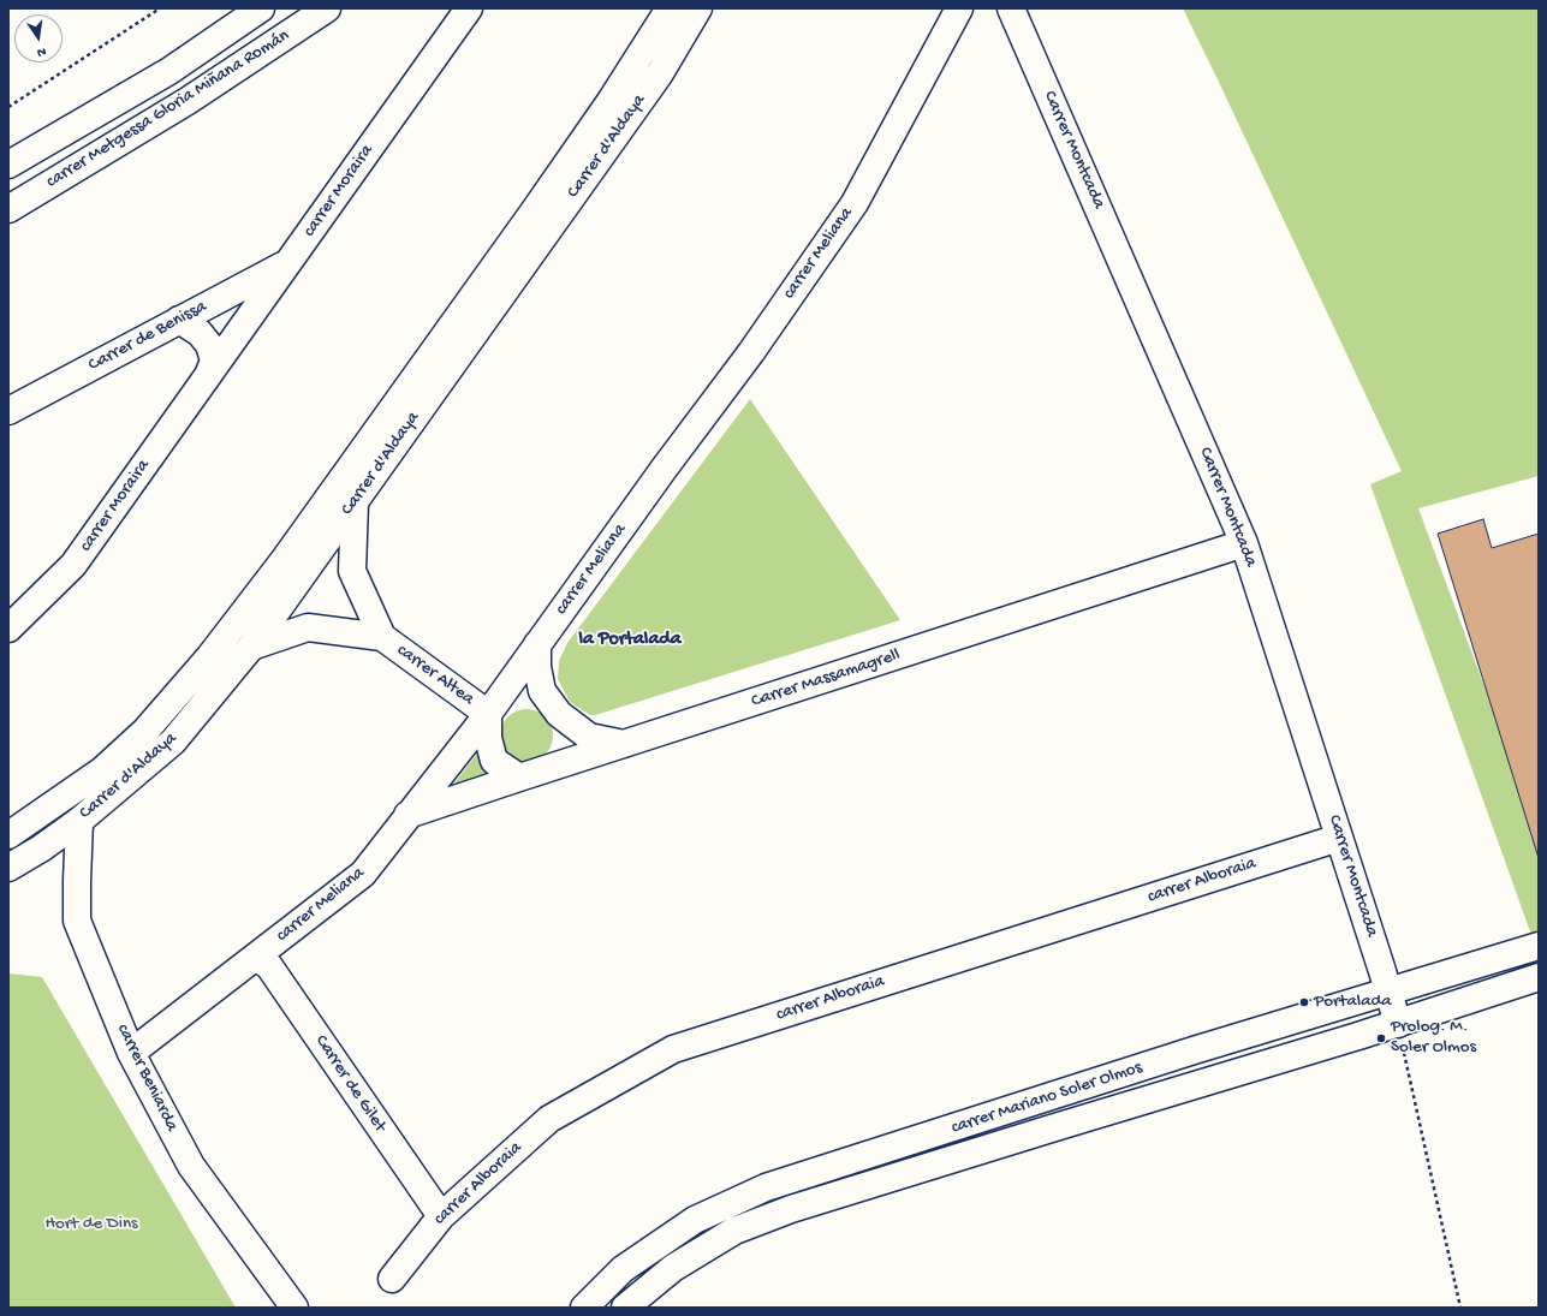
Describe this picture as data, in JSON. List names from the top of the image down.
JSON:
{
  "streets": {
    "street": [
      "carrer Metgessa Gloria Miñana Román",
      "Carrer d'Aldaya",
      "Carrer Montcada",
      "carrer Moraira",
      "carrer Meliana",
      "Carrer de Benissa",
      "carrer Altea",
      "Carrer Massamagrell",
      "carrer Alboraia",
      "carrer Beniarda",
      "Carrer de Gilet",
      "carrer Mariano Soler Olmos"
    ]
  },
  "crossings": [
    ["Carrer d'Aldaya", "carrer Altea"],
    ["Carrer d'Aldaya", "carrer Beniarda"],
    ["Carrer Montcada", "Carrer Massamagrell"],
    ["Carrer Montcada", "carrer Alboraia"],
    ["Carrer Montcada", "carrer Mariano Soler Olmos"],
    ["carrer Moraira", "Carrer de Benissa"],
    ["carrer Meliana", "carrer Altea"],
    ["carrer Meliana", "Carrer Massamagrell"],
    ["carrer Meliana", "carrer Beniarda"],
    ["carrer Meliana", "Carrer de Gilet"],
    ["carrer Alboraia", "Carrer de Gilet"]
  ],
  "districts": ["la Portalada"],
  "parks": ["Hort de Dins"],
  "places": ["Portalada", "Prolog. M. Soler Olmos"],
  "north": "bottom"
}
